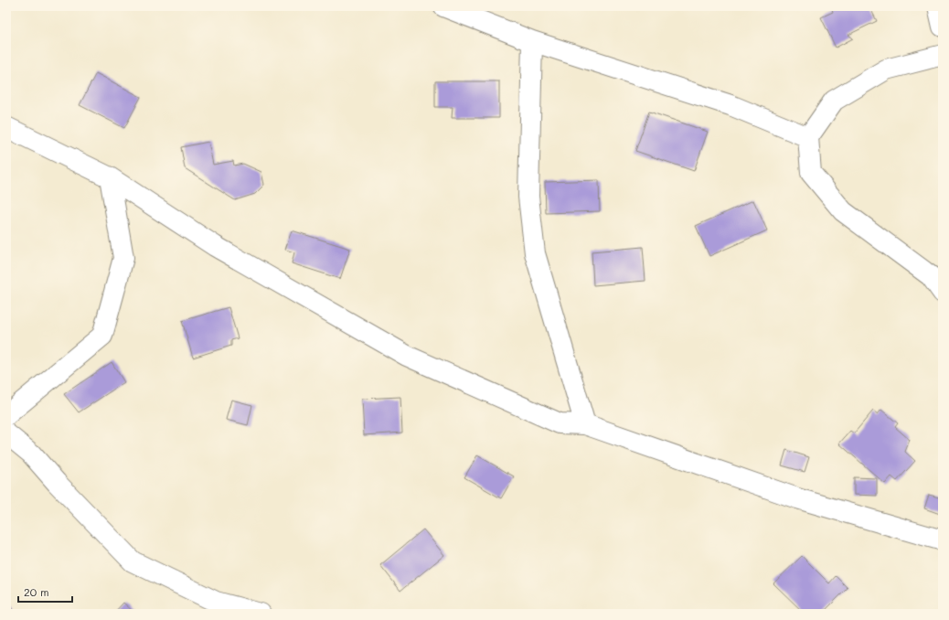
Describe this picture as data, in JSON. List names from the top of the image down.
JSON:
{
  "scale_bar": "20 m"
}
